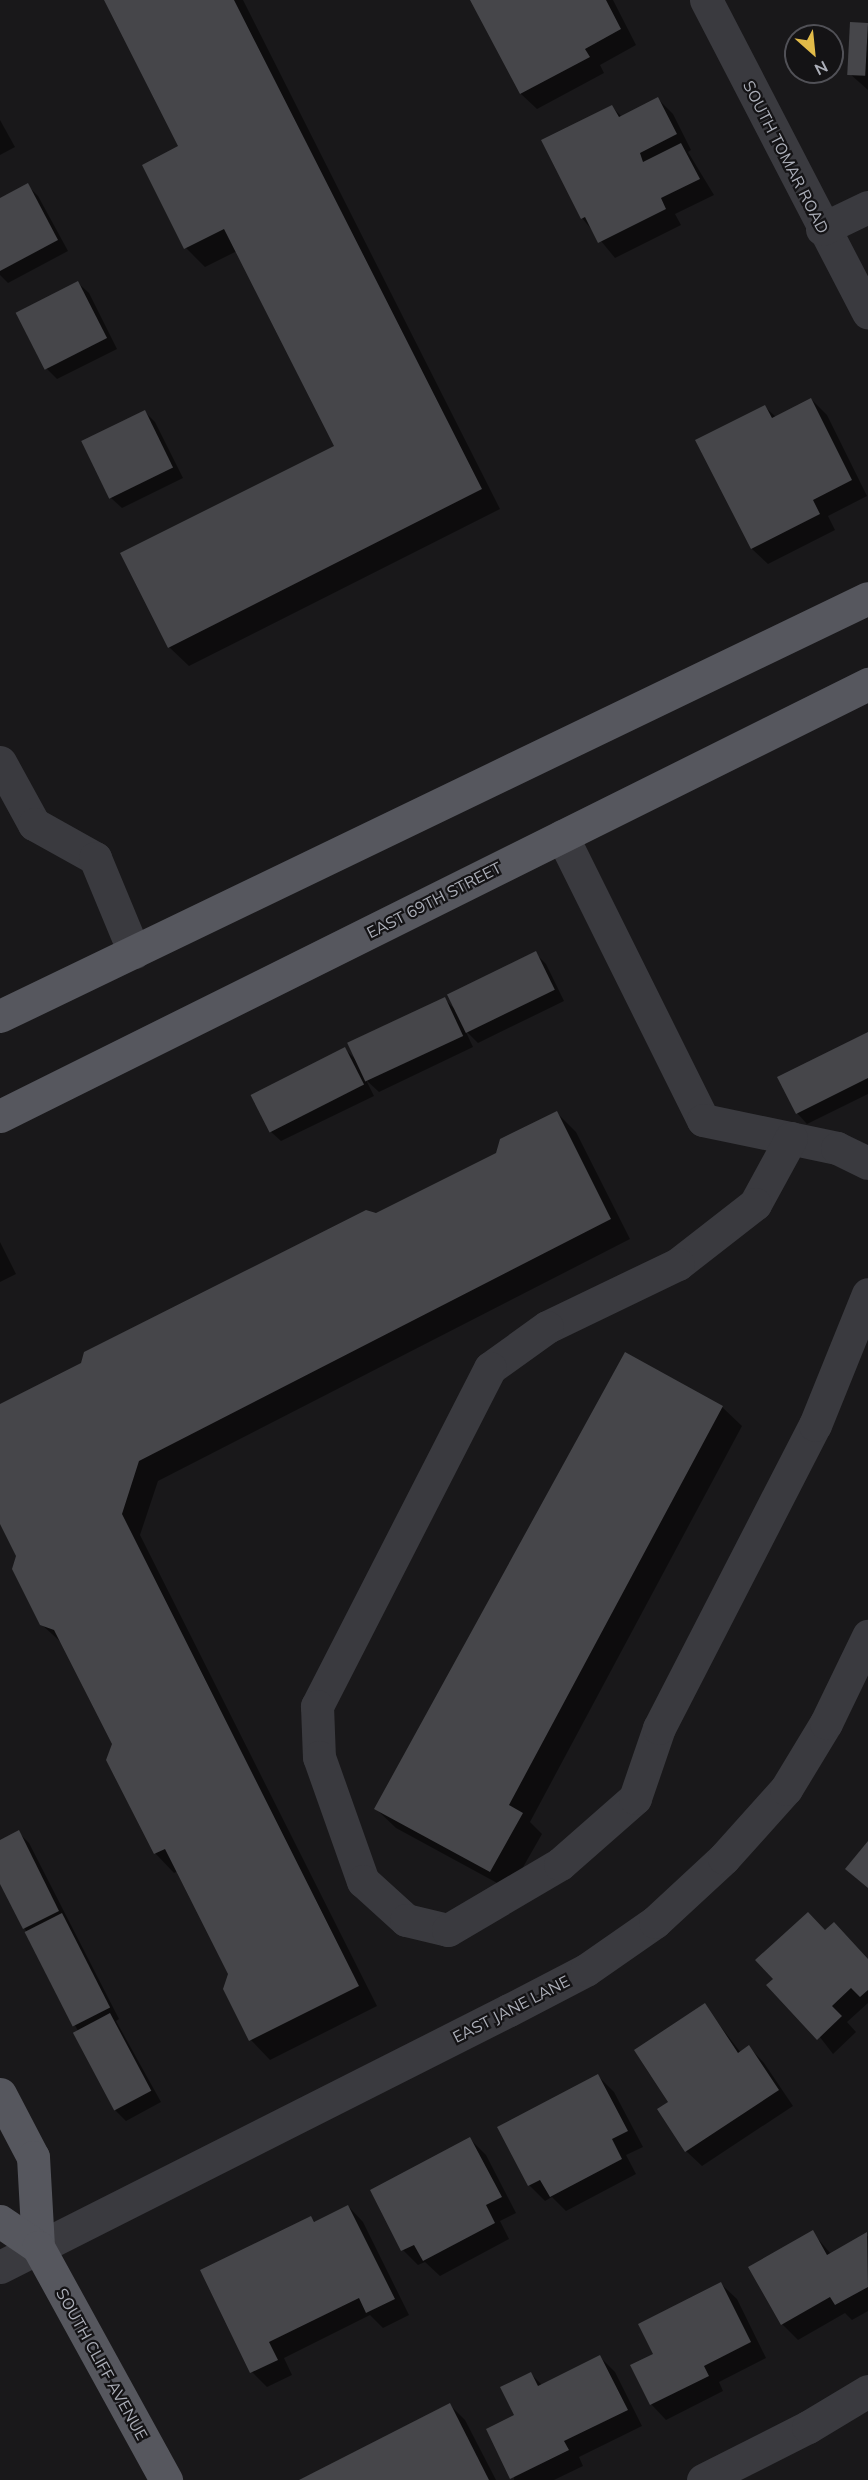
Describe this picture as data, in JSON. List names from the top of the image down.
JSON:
{
  "streets": {
    "main road": ["EAST 69TH STREET", "SOUTH CLIFF AVENUE"],
    "street": ["SOUTH TOMAR ROAD", "EAST JANE LANE"]
  },
  "crossings": [
    ["EAST JANE LANE", "SOUTH CLIFF AVENUE"]
  ],
  "north": "bottom right"
}
